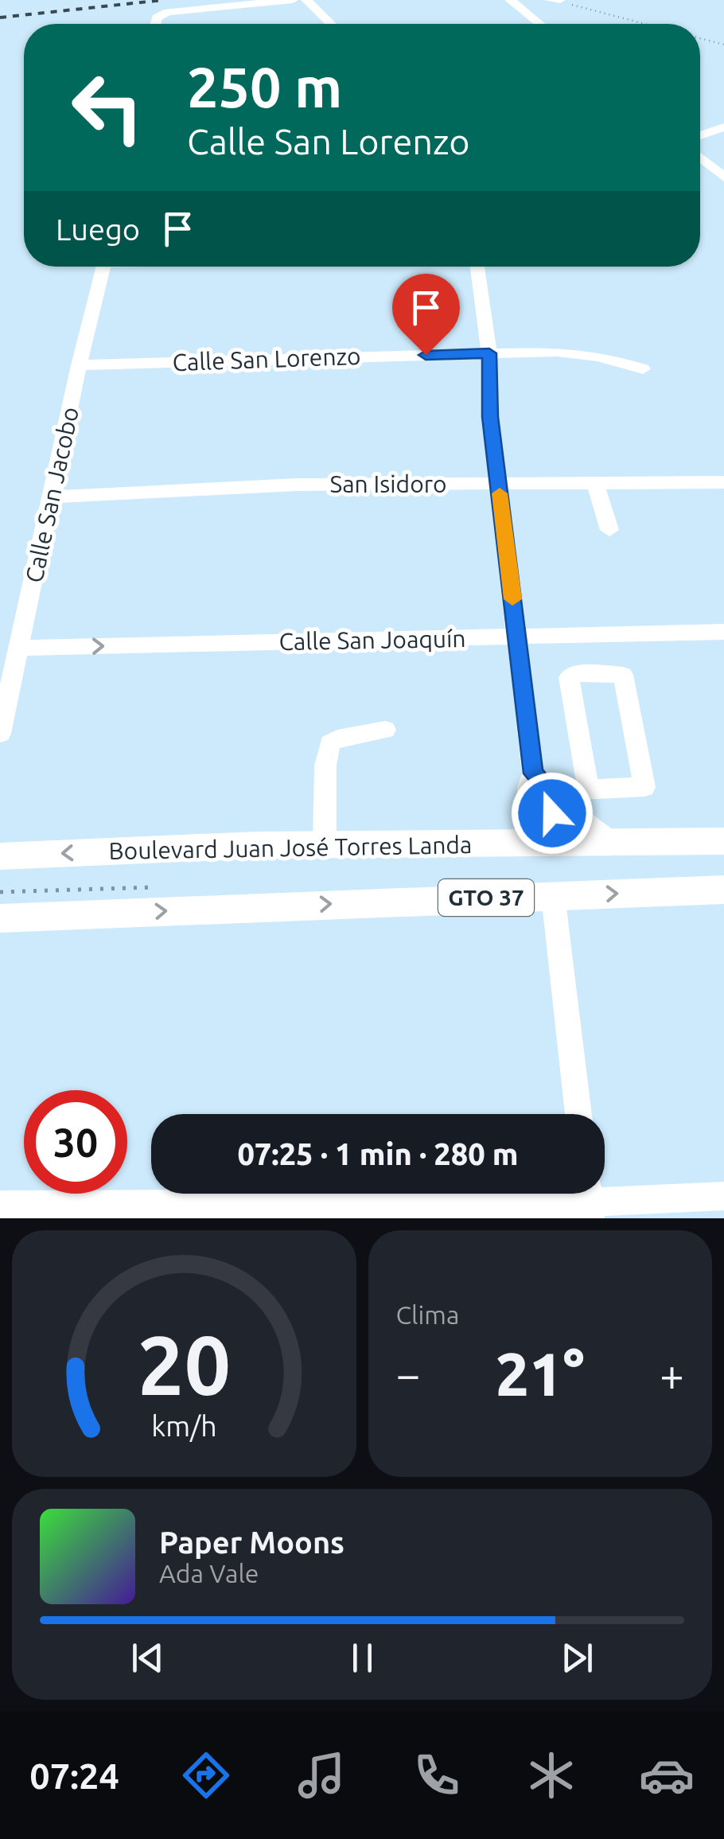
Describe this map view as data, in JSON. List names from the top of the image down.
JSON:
{
  "streets": {
    "main road": ["Boulevard Juan José Torres Landa", "GTO 37"],
    "street": [
      "Calle San Lorenzo",
      "San Isidoro",
      "Calle San Jacobo",
      "Calle San Joaquín"
    ]
  },
  "crossings": [
    ["Calle San Lorenzo", "Calle San Jacobo"],
    ["San Isidoro", "Calle San Jacobo"],
    ["Calle San Jacobo", "Calle San Joaquín"]
  ],
  "one_way": ["Calle San Joaquín"],
  "page": {
    "turn": ["250 m", "Calle San Lorenzo"],
    "then": "Luego",
    "limit": "30",
    "trip": "07:25 · 1 min · 280 m",
    "tile": "Clima",
    "heat": ["−", "21°", "+"],
    "song": ["Paper Moons", "Ada Vale"],
    "tabs": "07:24",
    "gauge": ["20", "km/h"]
  }
}
